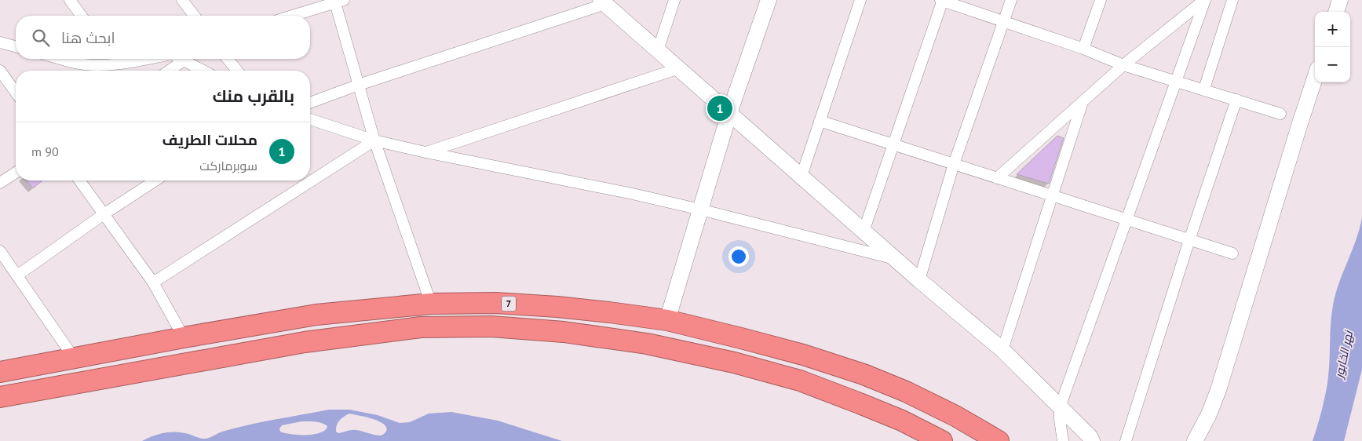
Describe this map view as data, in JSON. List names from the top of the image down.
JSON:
{
  "streets": {
    "highway": ["7"]
  },
  "water": ["نهر الخابور"],
  "page": {
    "map_buttons": ["+", "−"],
    "search": "ابحث هنا",
    "heading": "بالقرب منك",
    "pins": "1",
    "list": [
      {
        "mark": "1",
        "name": "محلات الطريف",
        "note": "سوبرماركت",
        "value": "90 m"
      }
    ]
  }
}
